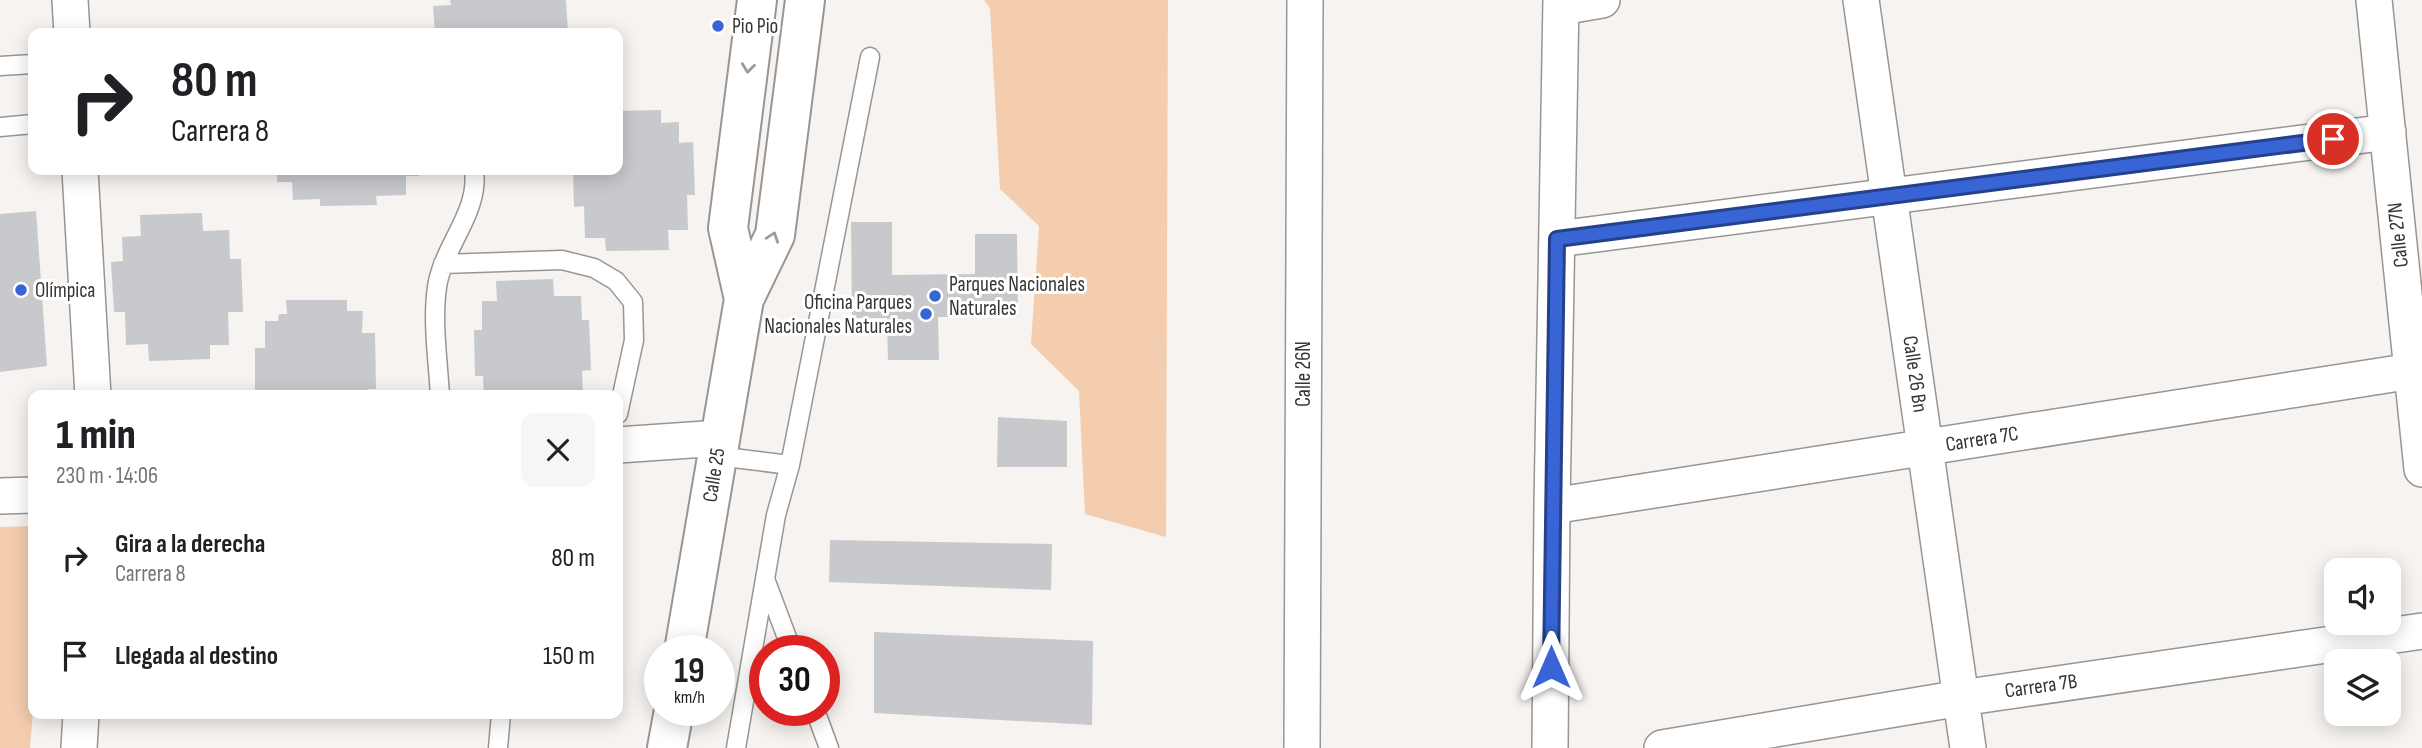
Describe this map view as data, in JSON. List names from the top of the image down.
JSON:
{
  "streets": {
    "main road": ["Calle 25"],
    "street": [
      "Calle 27N",
      "Calle 26N",
      "Calle 26 Bn",
      "Carrera 7C",
      "Carrera 7B"
    ]
  },
  "crossings": [
    ["Calle 27N", "Carrera 7C"],
    ["Calle 26 Bn", "Carrera 7C"],
    ["Calle 26 Bn", "Carrera 7B"]
  ],
  "places": [
    "Pio Pio",
    "Olímpica",
    "Parques Nacionales Naturales",
    "Oficina Parques Nacionales Naturales"
  ],
  "page": {
    "turn": ["80 m", "Carrera 8"],
    "heading": ["1 min", "230 m · 14:06"],
    "list": [
      {
        "name": "Gira a la derecha",
        "note": "Carrera 8",
        "value": "80 m"
      },
      {
        "name": "Llegada al destino",
        "value": "150 m"
      }
    ],
    "speed": "19 km/h",
    "limit": "30"
  }
}
